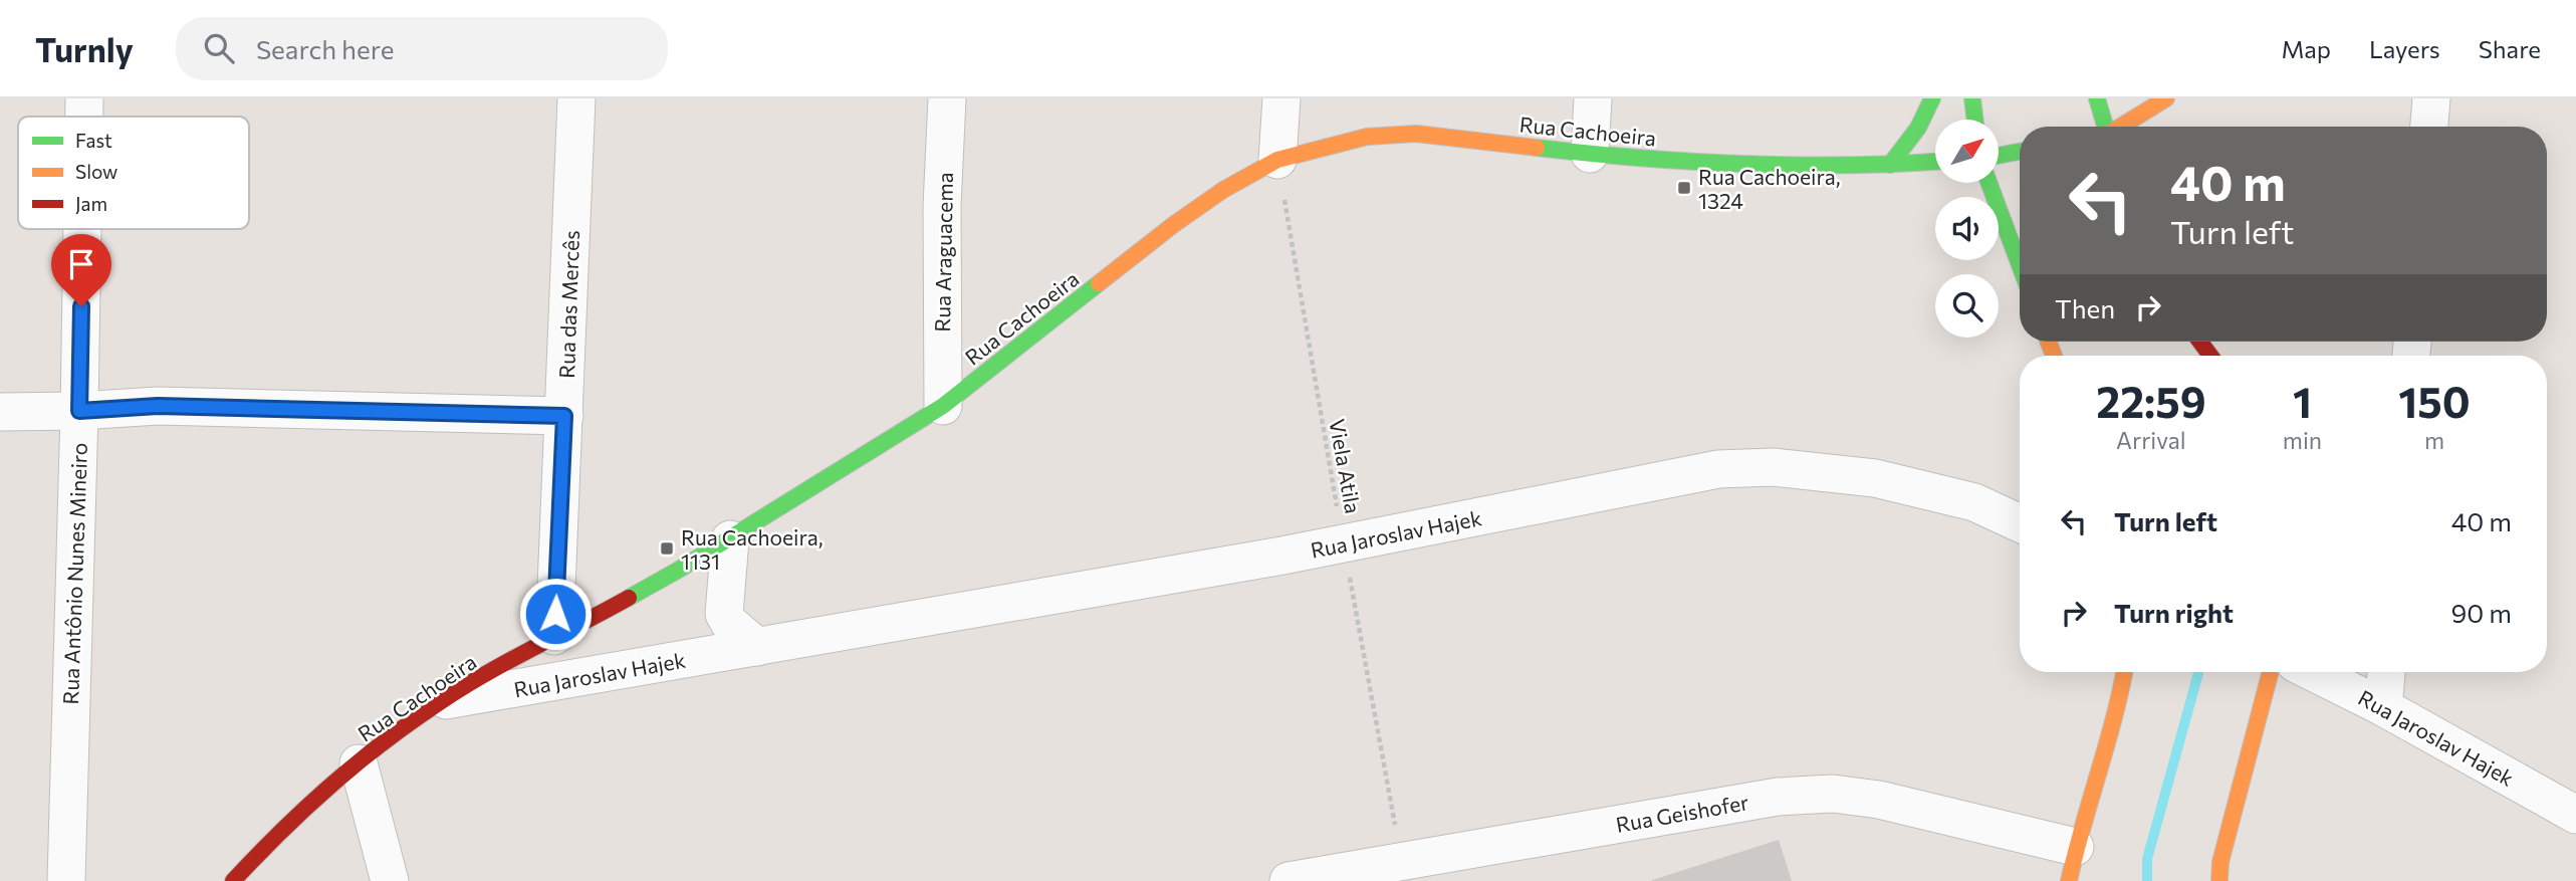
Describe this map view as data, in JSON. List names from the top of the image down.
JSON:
{
  "streets": {
    "main road": ["Rua Cachoeira"],
    "street": [
      "Rua Araguacema",
      "Rua das Mercês",
      "Rua Jaroslav Hajek",
      "Rua Antônio Nunes Mineiro",
      "Rua Geishofer"
    ],
    "path": ["Viela Atila"]
  },
  "crossings": [
    ["Rua Cachoeira", "Rua Araguacema"],
    ["Rua Cachoeira", "Rua das Mercês"],
    ["Rua Cachoeira", "Viela Atila"],
    ["Rua Cachoeira", "Rua Jaroslav Hajek"],
    ["Viela Atila", "Rua Jaroslav Hajek"],
    ["Viela Atila", "Rua Geishofer"]
  ],
  "places": {
    "transit": ["Rua Cachoeira, 1324", "Rua Cachoeira, 1131"]
  },
  "legend": ["Fast", "Slow", "Jam"],
  "north": "top right",
  "page": {
    "header": "Turnly",
    "search": "Search here",
    "nav": ["Map", "Layers", "Share"],
    "turn": ["40 m", "Turn left"],
    "then": "Then",
    "eta": [
      "22:59",
      "Arrival",
      "1",
      "min",
      "150",
      "m"
    ],
    "list": [
      {
        "name": "Turn left",
        "value": "40 m"
      },
      {
        "name": "Turn right",
        "value": "90 m"
      }
    ]
  }
}
